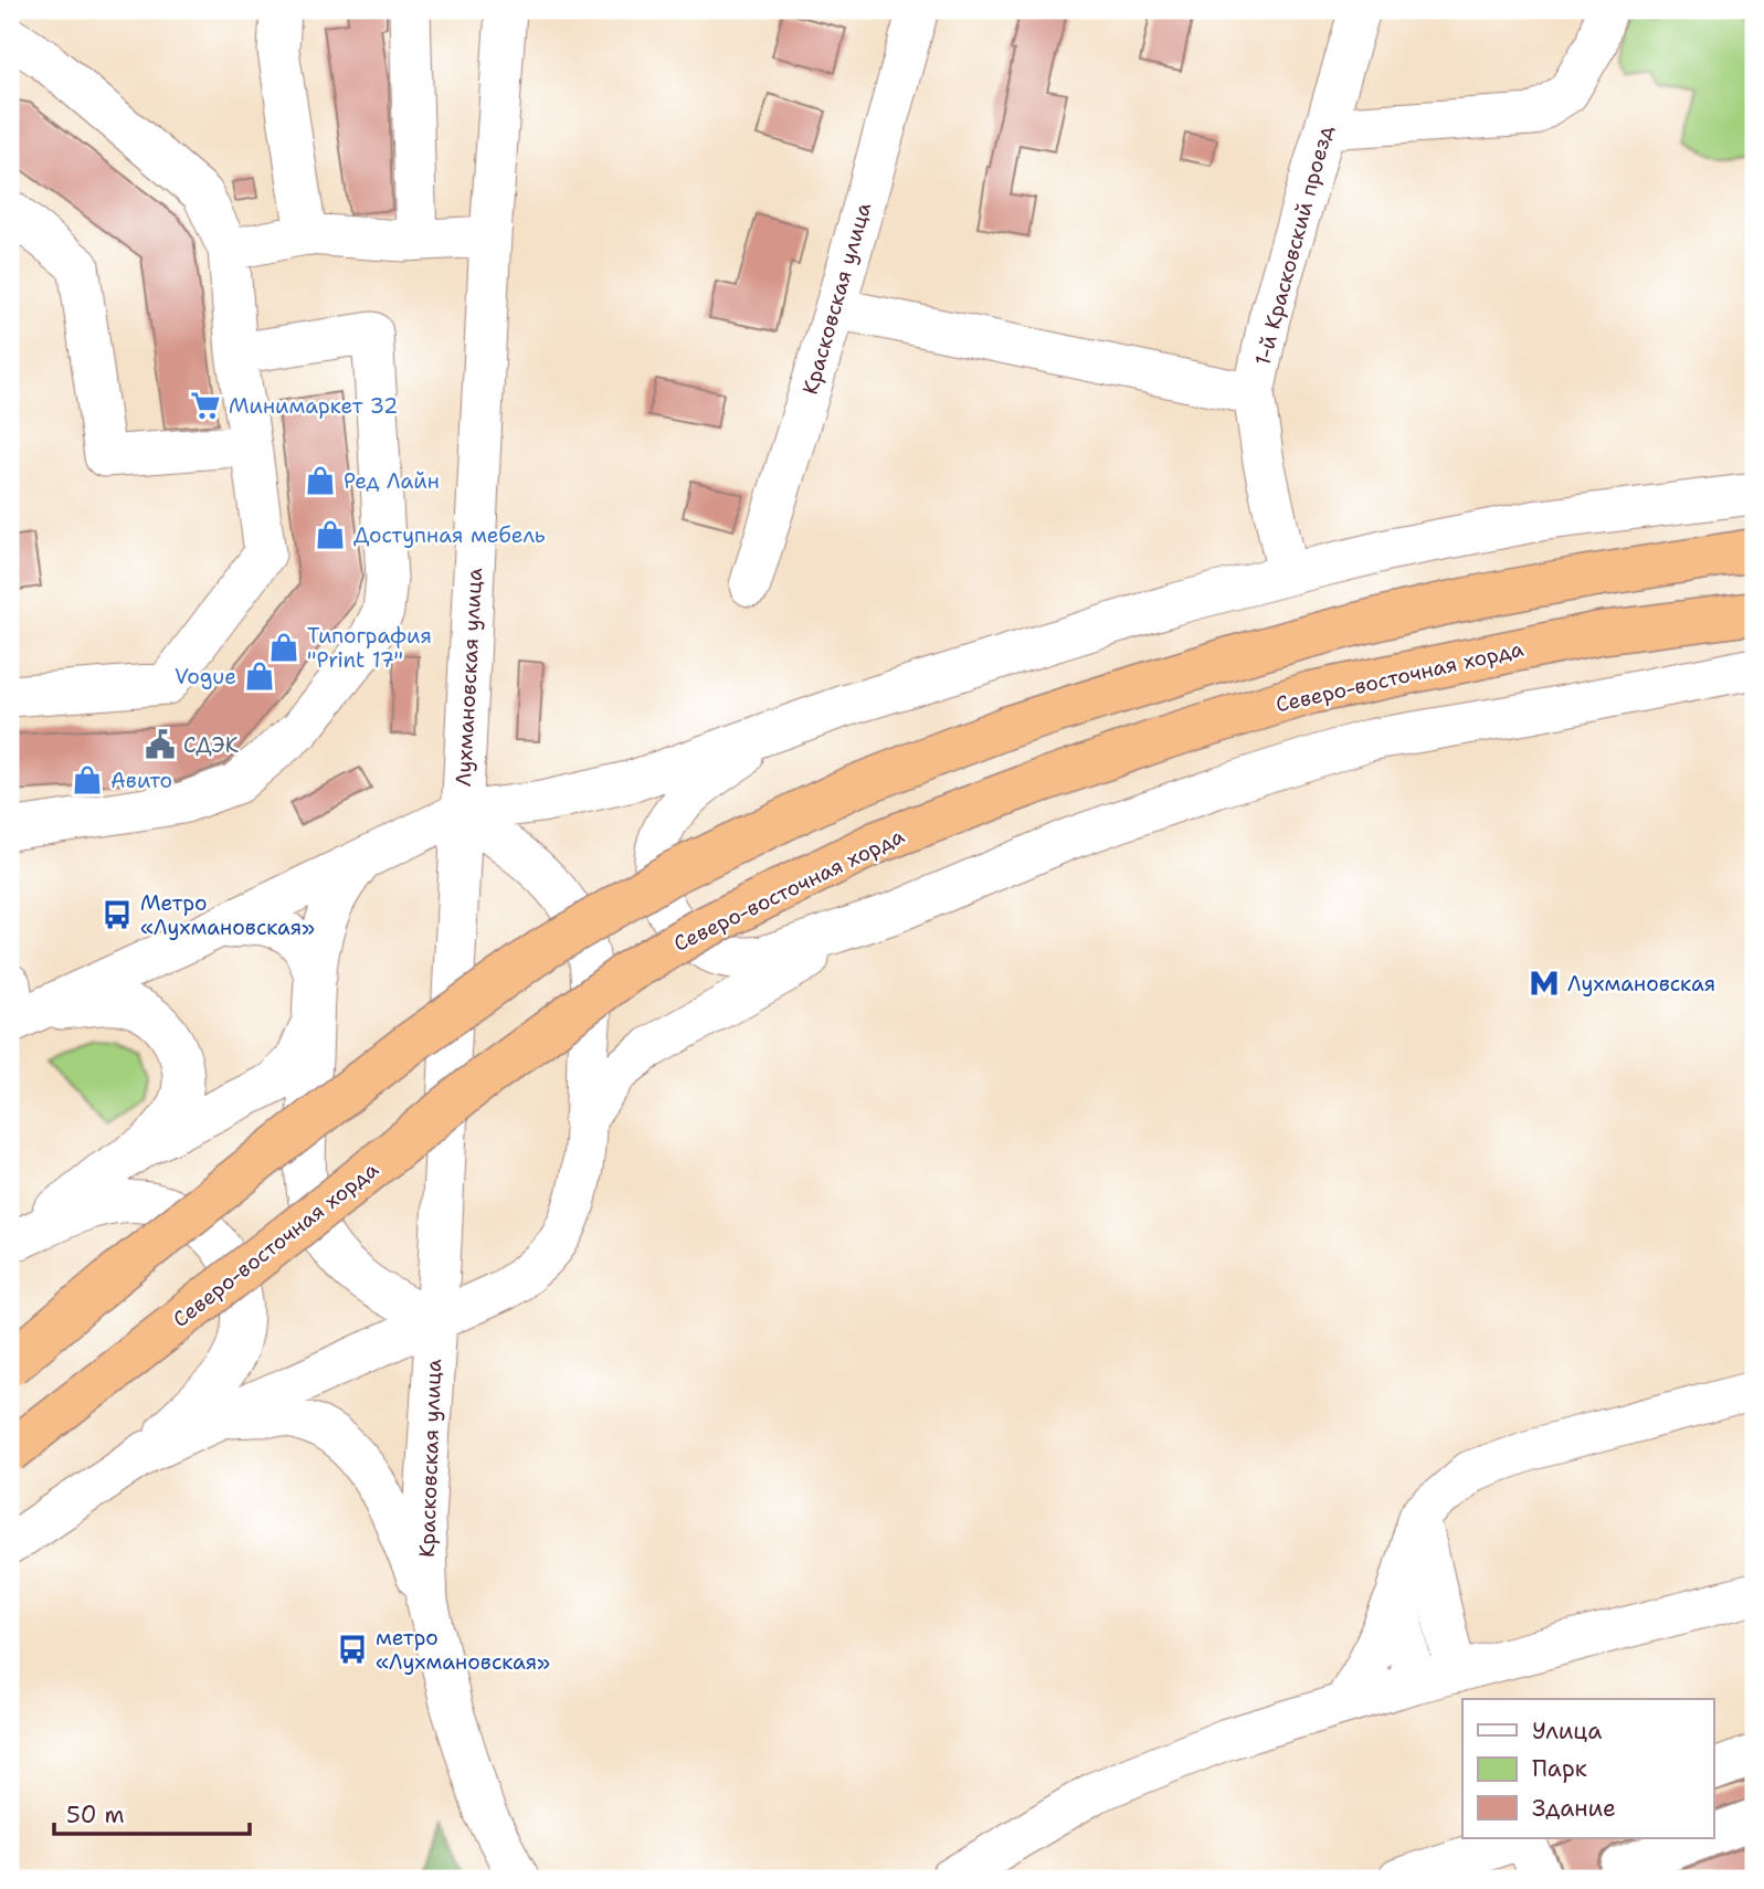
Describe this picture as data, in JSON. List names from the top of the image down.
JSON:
{
  "streets": {
    "highway": ["Северо-восточная хорда"],
    "street": ["1-й Красковский проезд", "Красковская улица", "Лухмановская улица"]
  },
  "crossings": [
    ["Красковская улица", "Лухмановская улица"]
  ],
  "places": {
    "supermarket": ["Минимаркет 32"],
    "shop": [
      "Ред Лайн",
      "Доступная мебель",
      "Типография \"Print 17\"",
      "Vogue",
      "Авито"
    ],
    "public building": ["СДЭК"],
    "bus stop": ["Метро «Лухмановская»", "метро «Лухмановская»"],
    "metro station": ["Лухмановская"]
  },
  "legend": ["Улица", "Парк", "Здание"],
  "scale_bar": "50 m"
}
